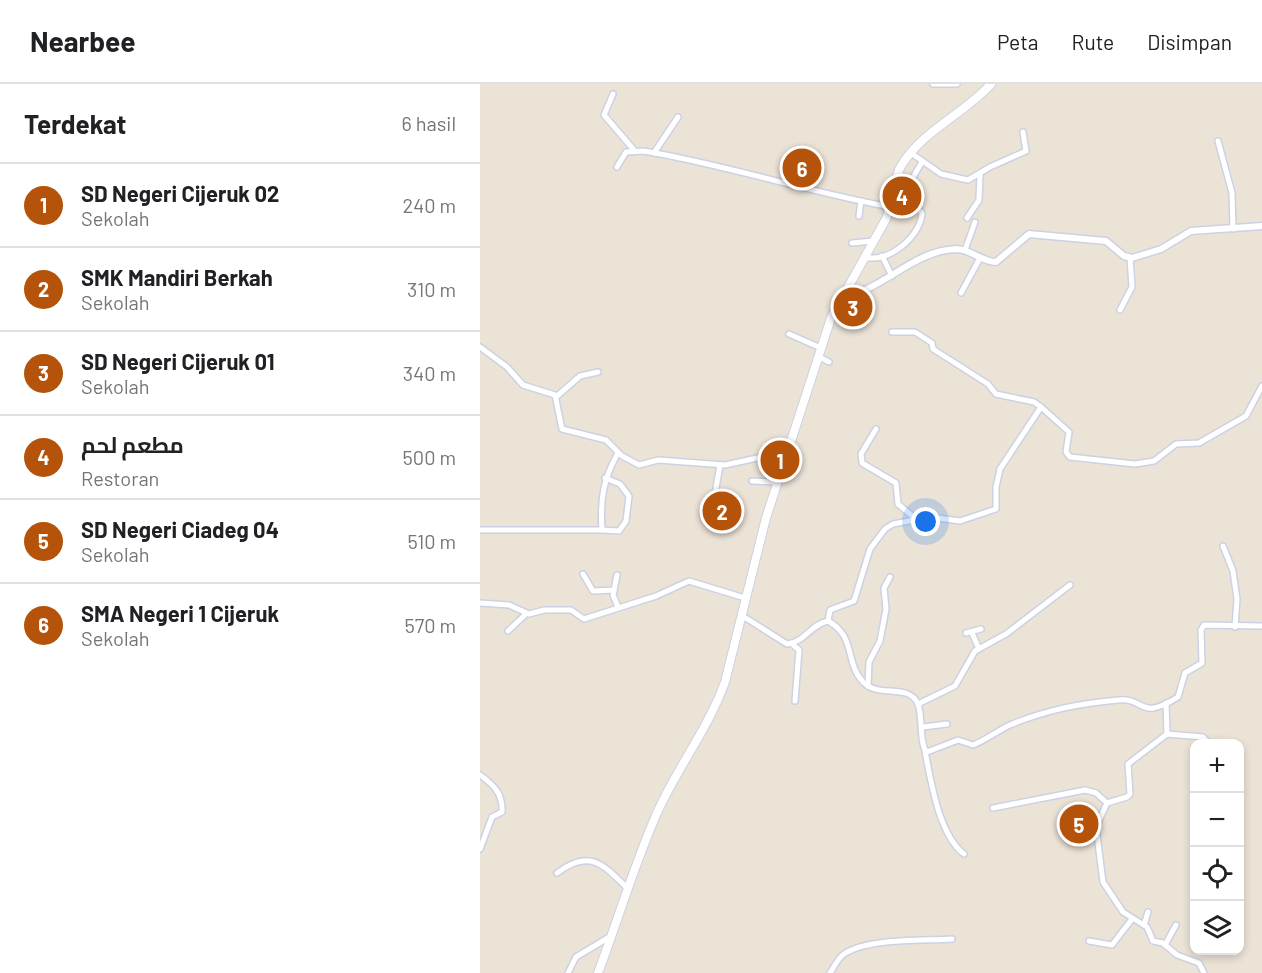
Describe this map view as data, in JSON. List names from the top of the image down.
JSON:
{
  "page": {
    "header": "Nearbee",
    "nav": ["Peta", "Rute", "Disimpan"],
    "heading": ["Terdekat", "6 hasil"],
    "pins": [
      "6",
      "4",
      "3",
      "1",
      "2",
      "5"
    ],
    "list": [
      {
        "mark": "1",
        "name": "SD Negeri Cijeruk 02",
        "note": "Sekolah",
        "value": "240 m"
      },
      {
        "mark": "2",
        "name": "SMK Mandiri Berkah",
        "note": "Sekolah",
        "value": "310 m"
      },
      {
        "mark": "3",
        "name": "SD Negeri Cijeruk 01",
        "note": "Sekolah",
        "value": "340 m"
      },
      {
        "mark": "4",
        "name": "مطعم لحم",
        "note": "Restoran",
        "value": "500 m"
      },
      {
        "mark": "5",
        "name": "SD Negeri Ciadeg 04",
        "note": "Sekolah",
        "value": "510 m"
      },
      {
        "mark": "6",
        "name": "SMA Negeri 1 Cijeruk",
        "note": "Sekolah",
        "value": "570 m"
      }
    ],
    "map_buttons": ["+", "−"]
  }
}
